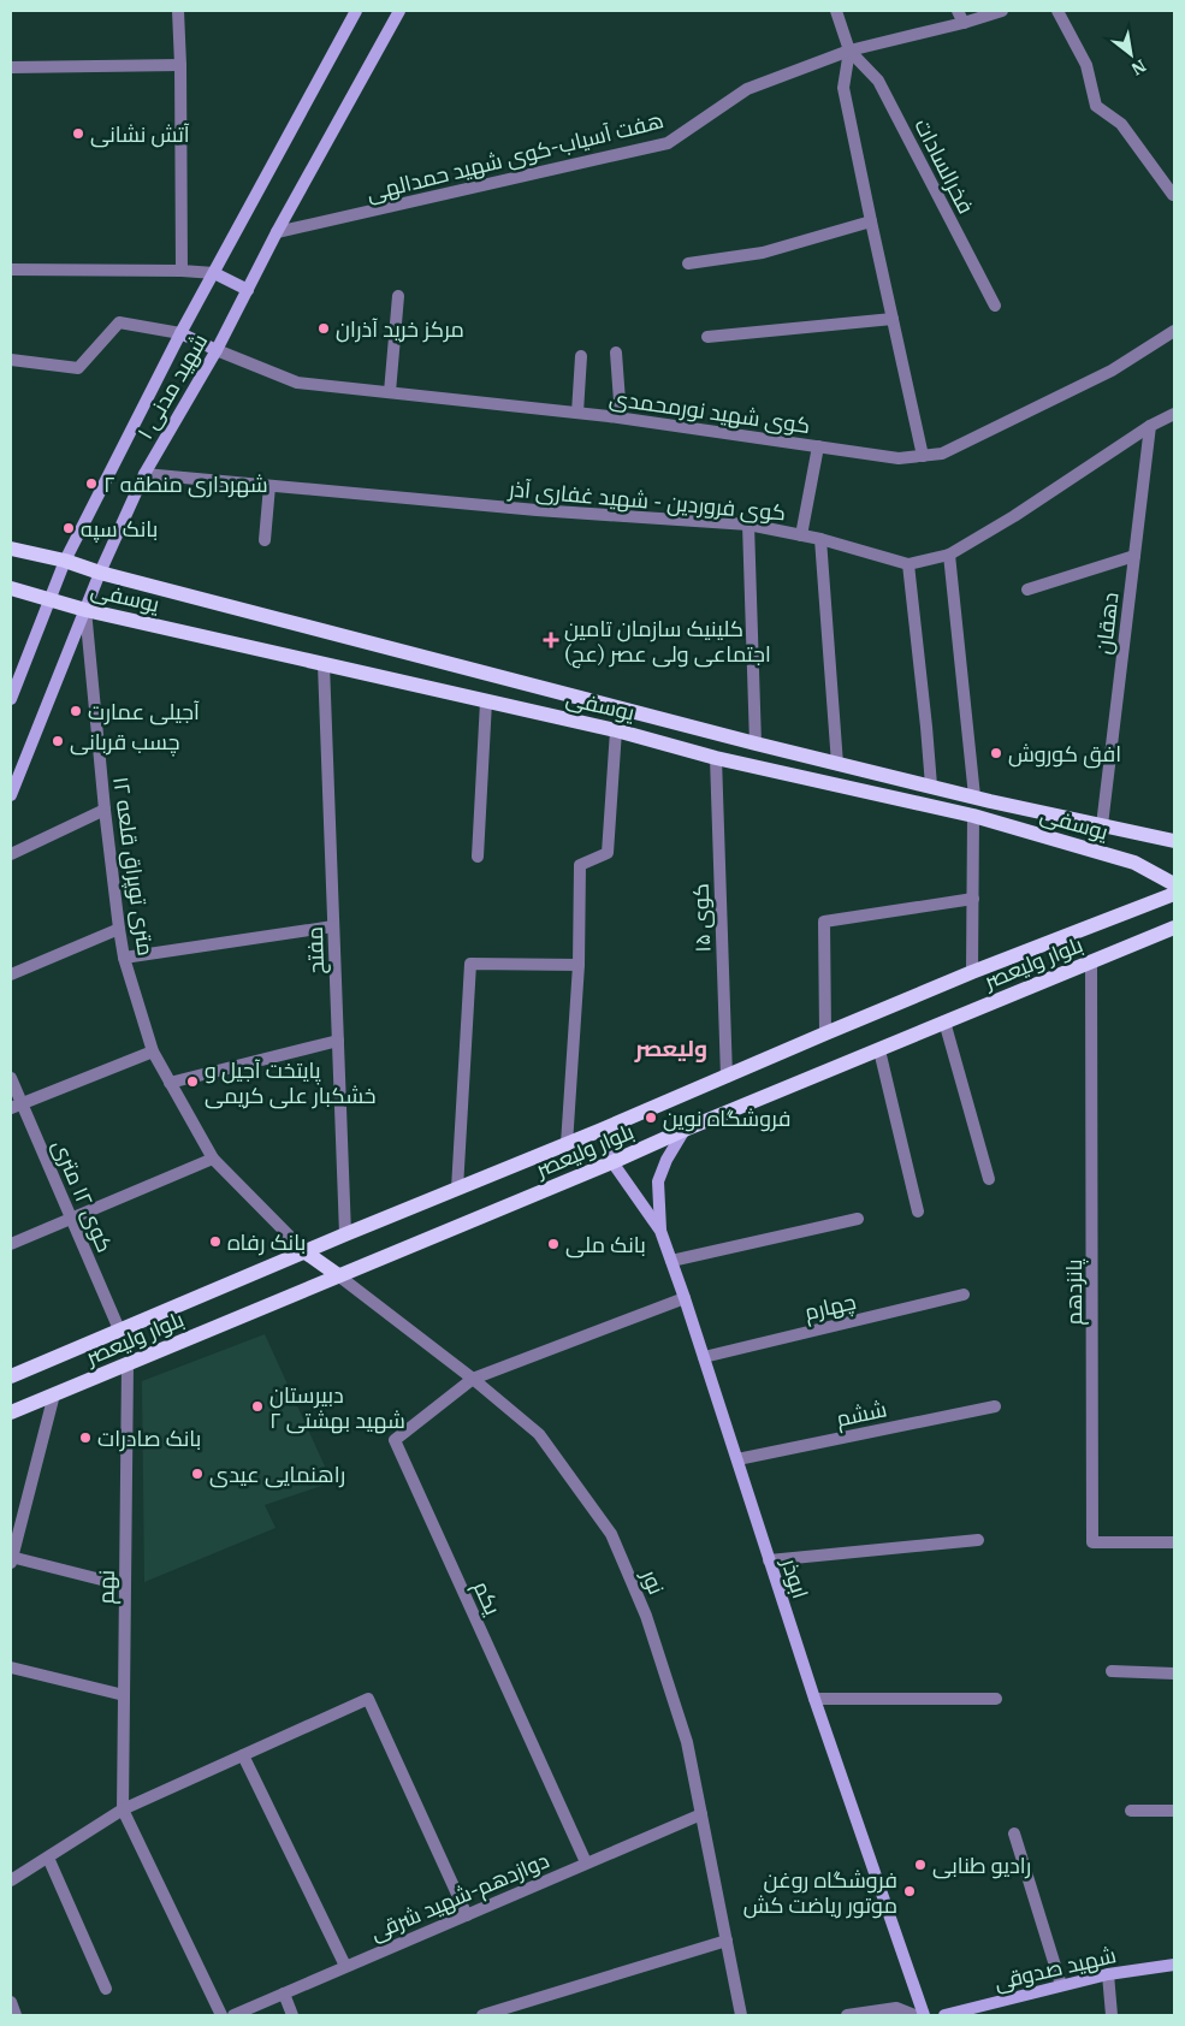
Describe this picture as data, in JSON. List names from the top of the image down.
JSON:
{
  "streets": {
    "main road": [
      "شهید مدنی ۱",
      "یوسفی",
      "بلوار ولیعصر",
      "ابوذر",
      "شهید صدوقی"
    ],
    "street": [
      "هفت آسیاب-کوی شهید حمدالهی",
      "فخرالسادات",
      "کوی شهید نورمحمدی",
      "کوی فروردین - شهید غفاری آذر",
      "دهقان",
      "۱۲ متری توپراق قلعه",
      "کوی ۱۵",
      "مفتح",
      "کوی ۱۲ متری",
      "پانزدهم",
      "چهارم",
      "ششم",
      "نور",
      "نهم",
      "یکم",
      "دوازدهم-شهید شرقی"
    ]
  },
  "crossings": [
    ["هفت آسیاب-کوی شهید حمدالهی", "فخرالسادات"],
    ["هفت آسیاب-کوی شهید حمدالهی", "شهید مدنی ۱"],
    ["شهید مدنی ۱", "کوی شهید نورمحمدی"],
    ["شهید مدنی ۱", "کوی فروردین - شهید غفاری آذر"],
    ["شهید مدنی ۱", "یوسفی"],
    ["شهید مدنی ۱", "۱۲ متری توپراق قلعه"],
    ["کوی فروردین - شهید غفاری آذر", "دهقان"],
    ["یوسفی", "دهقان"],
    ["یوسفی", "۱۲ متری توپراق قلعه"],
    ["یوسفی", "کوی ۱۵"],
    ["یوسفی", "مفتح"],
    ["۱۲ متری توپراق قلعه", "بلوار ولیعصر"],
    ["کوی ۱۵", "بلوار ولیعصر"],
    ["مفتح", "بلوار ولیعصر"],
    ["بلوار ولیعصر", "کوی ۱۲ متری"],
    ["بلوار ولیعصر", "پانزدهم"],
    ["بلوار ولیعصر", "ابوذر"],
    ["بلوار ولیعصر", "نور"],
    ["بلوار ولیعصر", "نهم"],
    ["چهارم", "ابوذر"],
    ["ششم", "ابوذر"],
    ["نور", "یکم"],
    ["نور", "دوازدهم-شهید شرقی"],
    ["یکم", "دوازدهم-شهید شرقی"]
  ],
  "districts": ["ولیعصر"],
  "places": {
    "other": [
      "آتش نشانی",
      "مرکز خرید آذران",
      "شهرداری منطقه ۲",
      "بانک سپه",
      "آجیلی عمارت",
      "چسب قربانی",
      "افق کوروش",
      "پایتخت آجیل و خشکبار علی کریمی",
      "فروشگاه نوین",
      "بانک رفاه",
      "بانک ملی",
      "دبیرستان شهید بهشتی ۲",
      "بانک صادرات",
      "راهنمایی عیدی",
      "رادیو طنابی",
      "فروشگاه روغن موتور ریاضت کش"
    ],
    "health": ["کلینیک سازمان تامین اجتماعی ولی عصر (عج)"]
  },
  "north": "bottom right"
}
